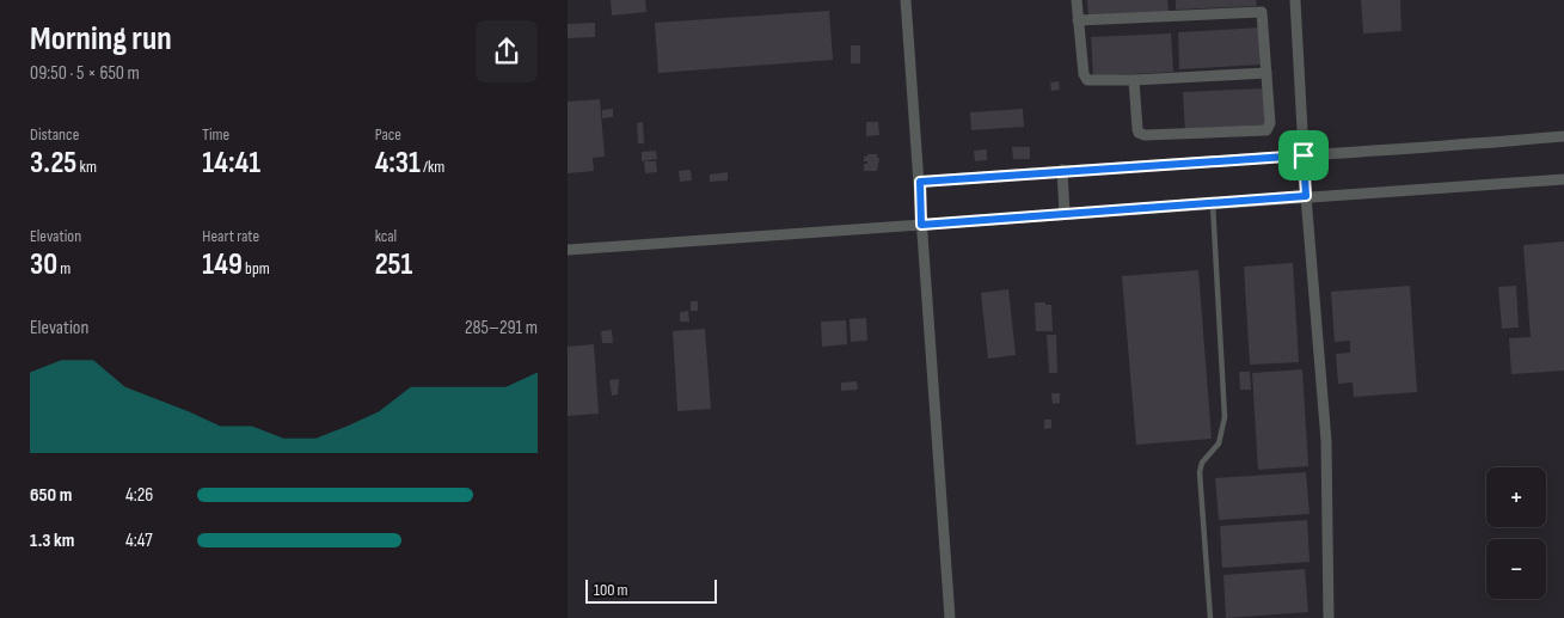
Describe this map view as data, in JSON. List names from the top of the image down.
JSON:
{
  "scale_bar": "100 m",
  "page": {
    "heading": ["Morning run", "09:50 · 5 × 650 m"],
    "stats": [
      ["Distance", "3.25 km"],
      ["Time", "14:41"],
      ["Pace", "4:31 /km"],
      ["Elevation", "30 m"],
      ["Heart rate", "149 bpm"],
      ["kcal", "251"]
    ],
    "chart": ["Elevation", "285–291 m"],
    "map_buttons": ["+", "−"],
    "list": [
      {
        "name": "650 m",
        "note": "4:26"
      },
      {
        "name": "1.3 km",
        "note": "4:47"
      }
    ],
    "scale": "100 m"
  }
}
